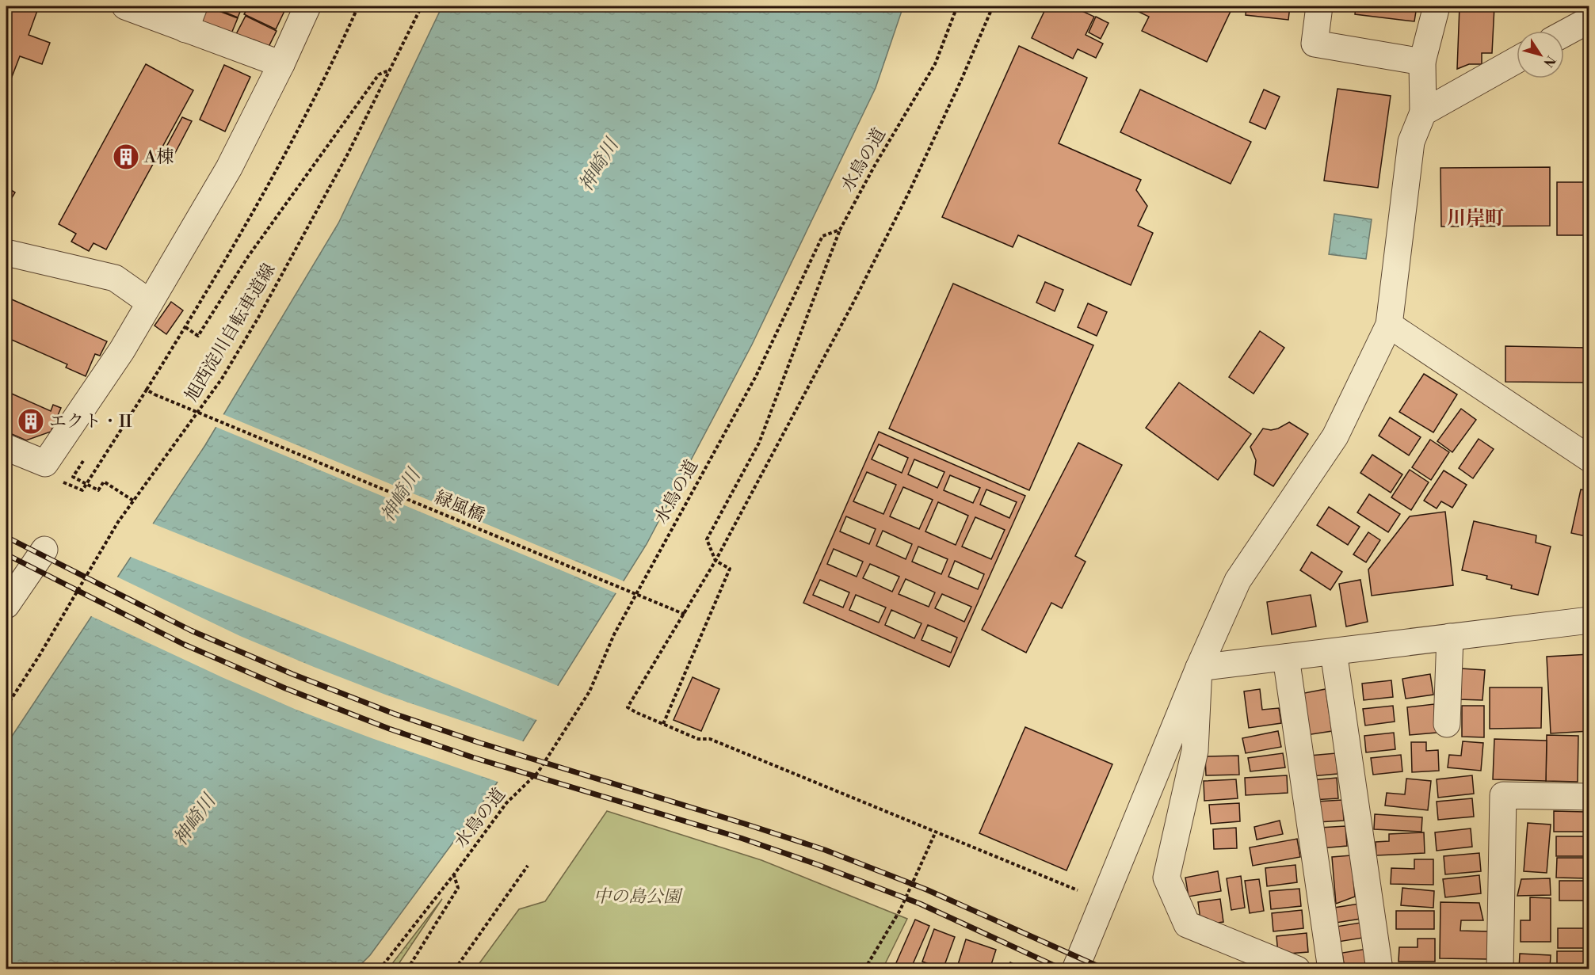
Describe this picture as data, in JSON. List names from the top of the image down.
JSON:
{
  "streets": {
    "path": ["水鳥の道", "旭西淀川自転車道線", "緑風橋"]
  },
  "districts": ["川岸町"],
  "water": ["神崎川"],
  "parks": ["中の島公園"],
  "places": {
    "building": ["A棟", "エクト・II"]
  },
  "north": "bottom right"
}
